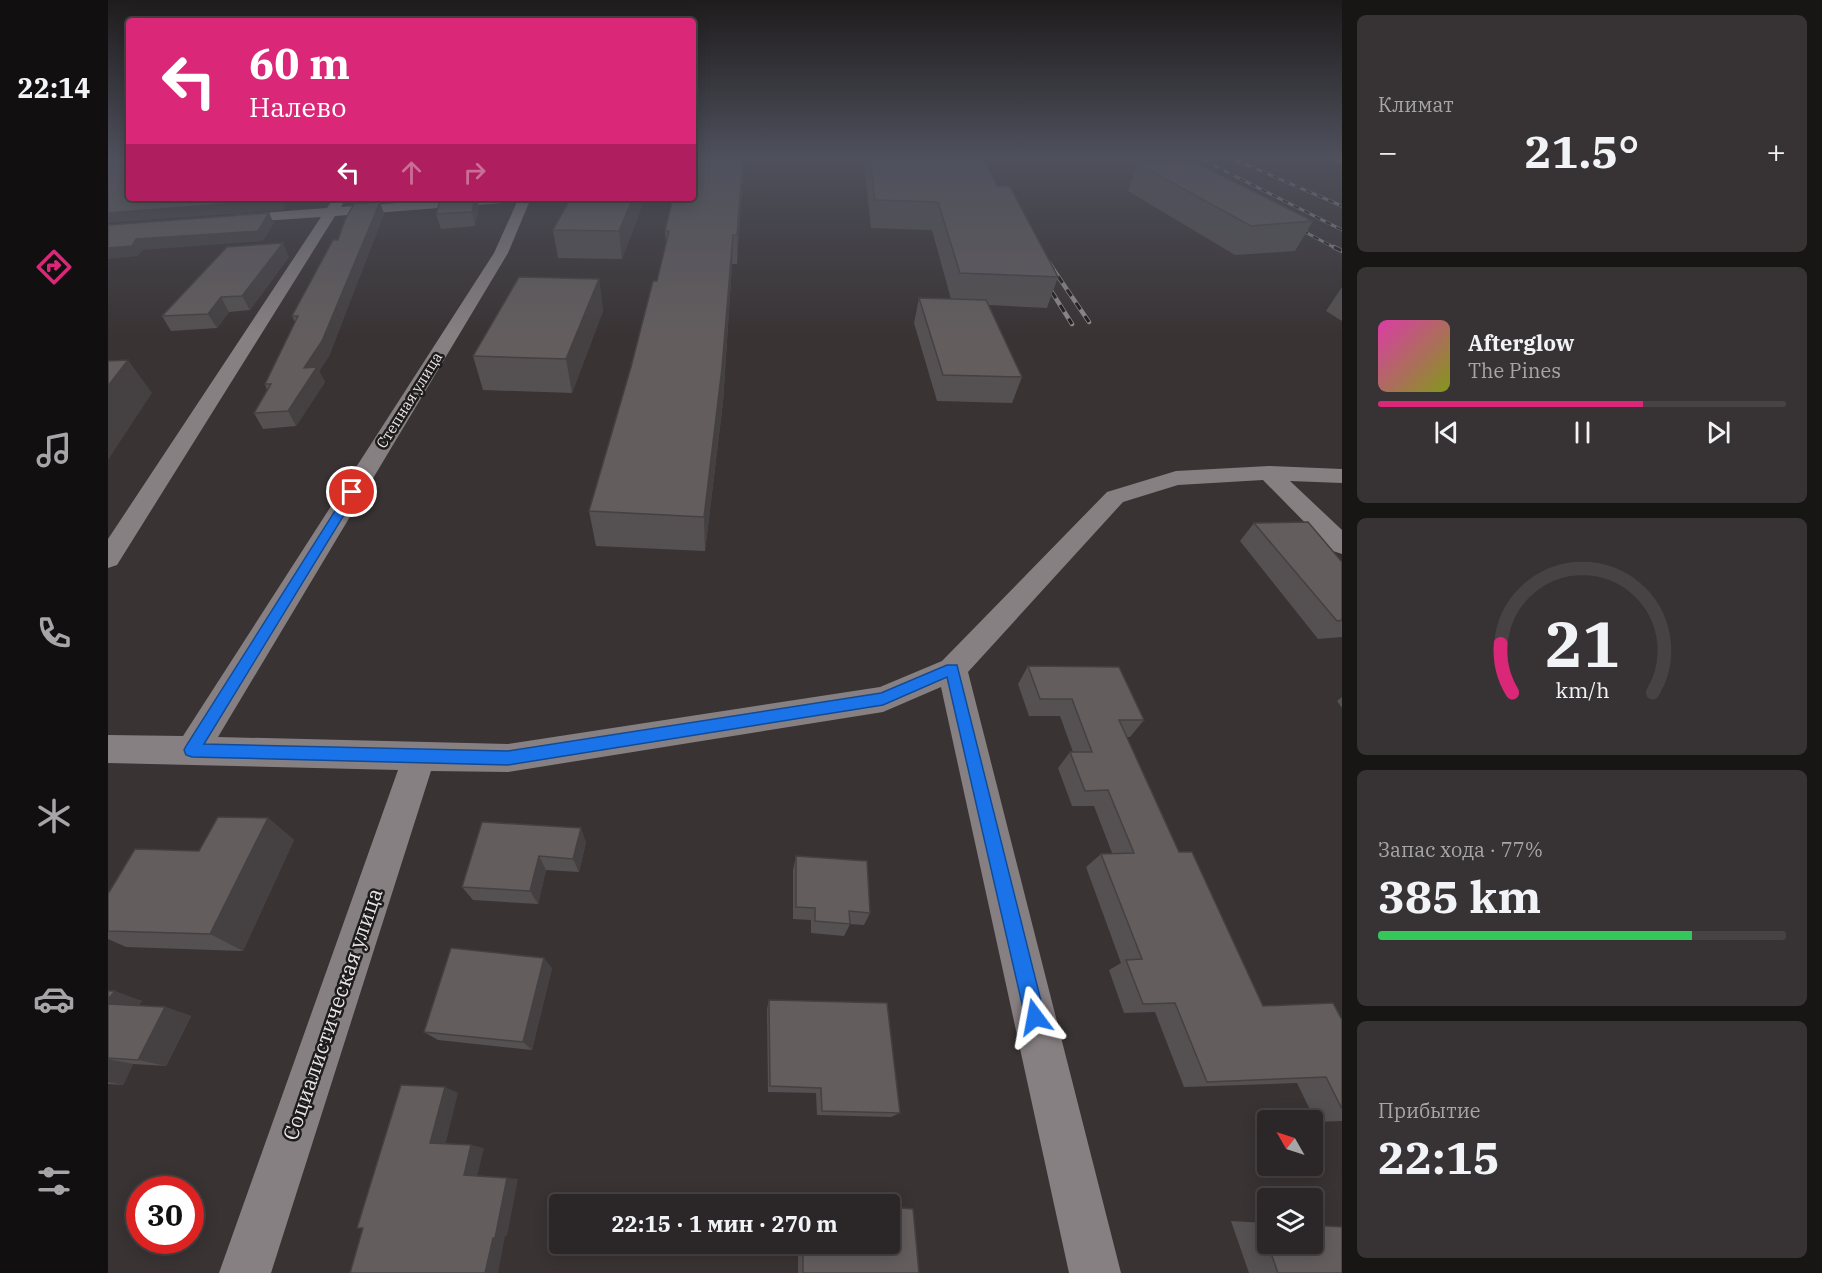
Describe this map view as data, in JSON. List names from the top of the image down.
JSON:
{
  "streets": {
    "street": ["Степная улица", "Социалистическая улица"]
  },
  "north": "top left",
  "page": {
    "tabs": "22:14",
    "tile": [
      "Климат",
      ["Запас хода · 77%", "385 km"],
      ["Прибытие", "22:15"]
    ],
    "turn": ["60 m", "Налево"],
    "heat": ["−", "21.5°", "+"],
    "song": ["Afterglow", "The Pines"],
    "limit": "30",
    "trip": "22:15 · 1 мин · 270 m",
    "gauge": ["21", "km/h"]
  }
}
